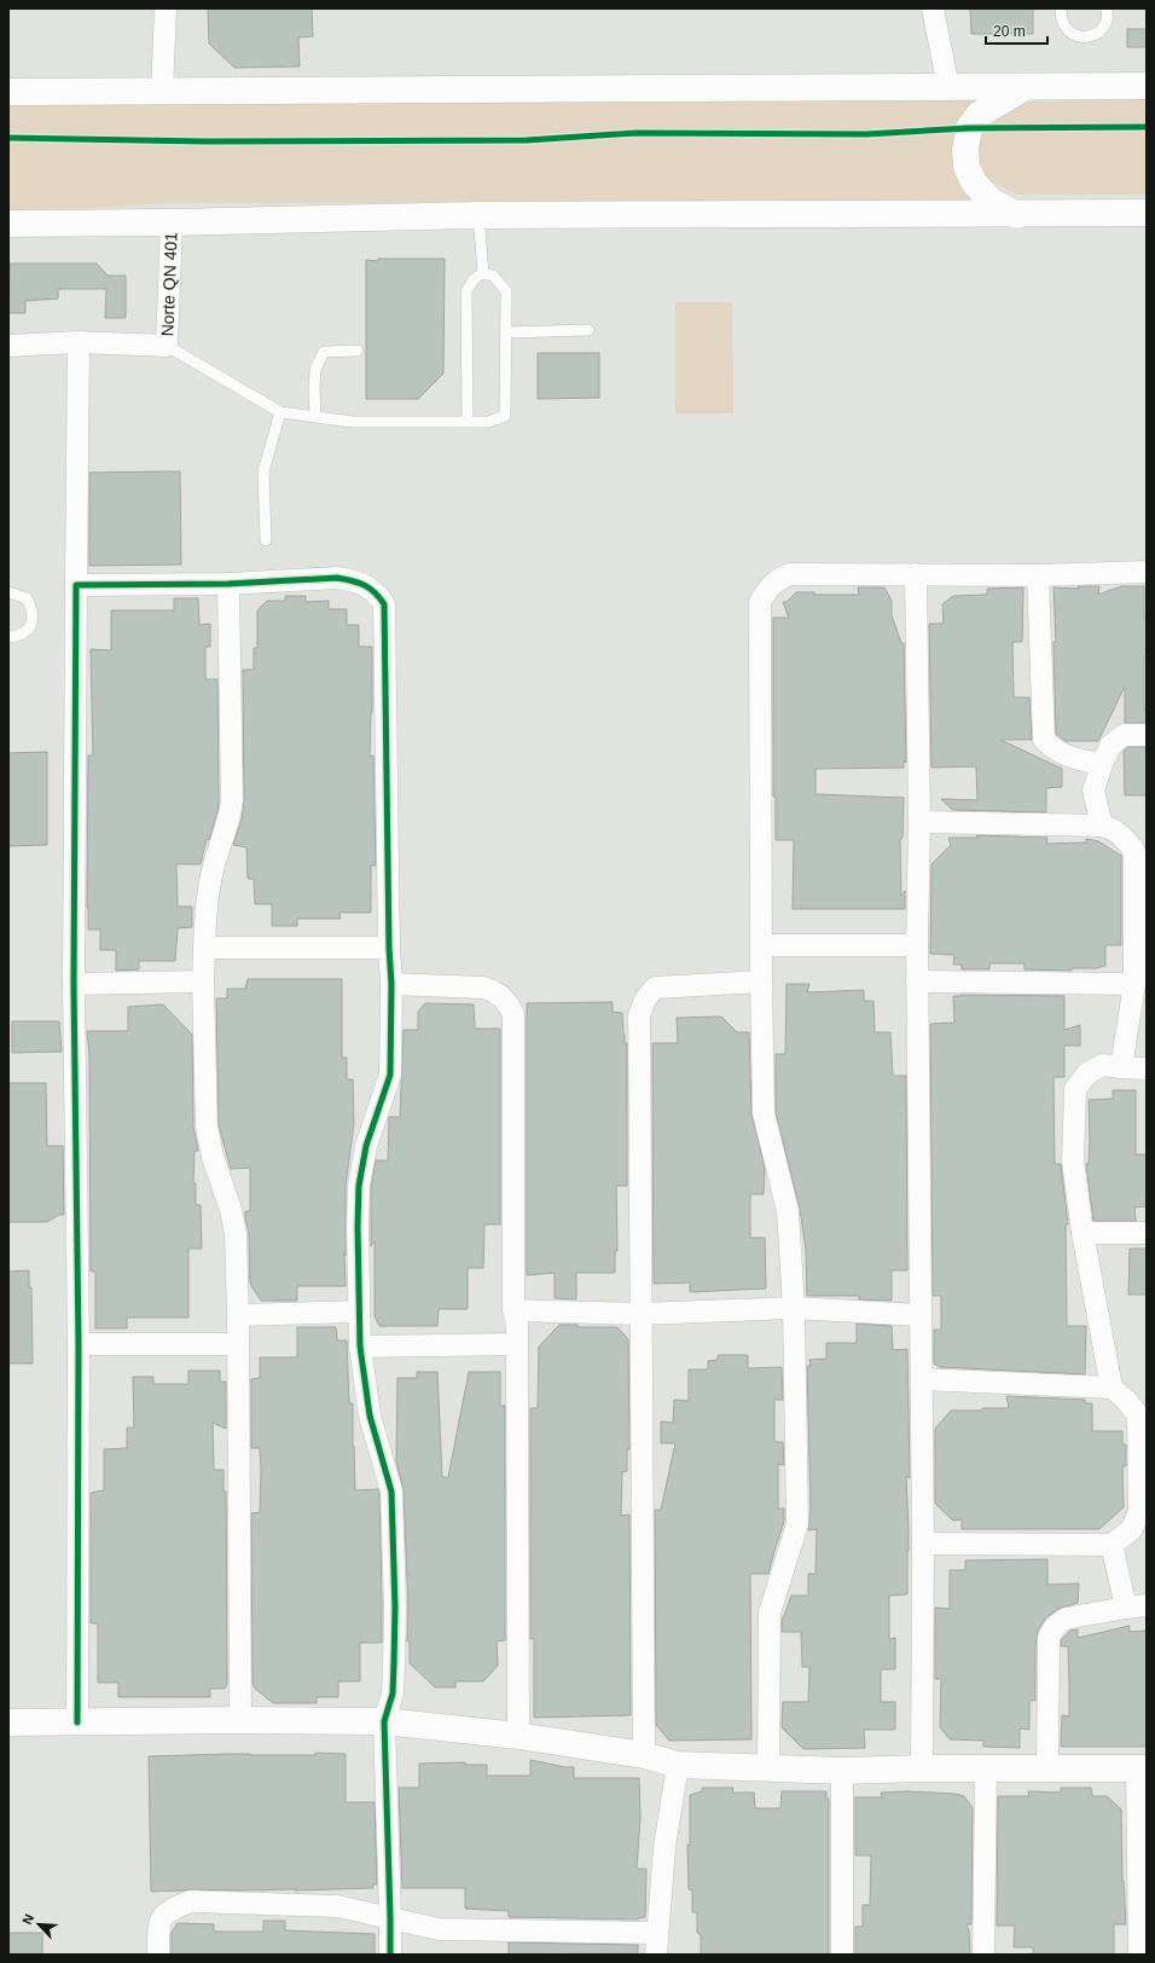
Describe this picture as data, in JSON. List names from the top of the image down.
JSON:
{
  "streets": {
    "street": ["Norte QN 401"]
  },
  "scale_bar": "20 m",
  "north": "top left"
}
